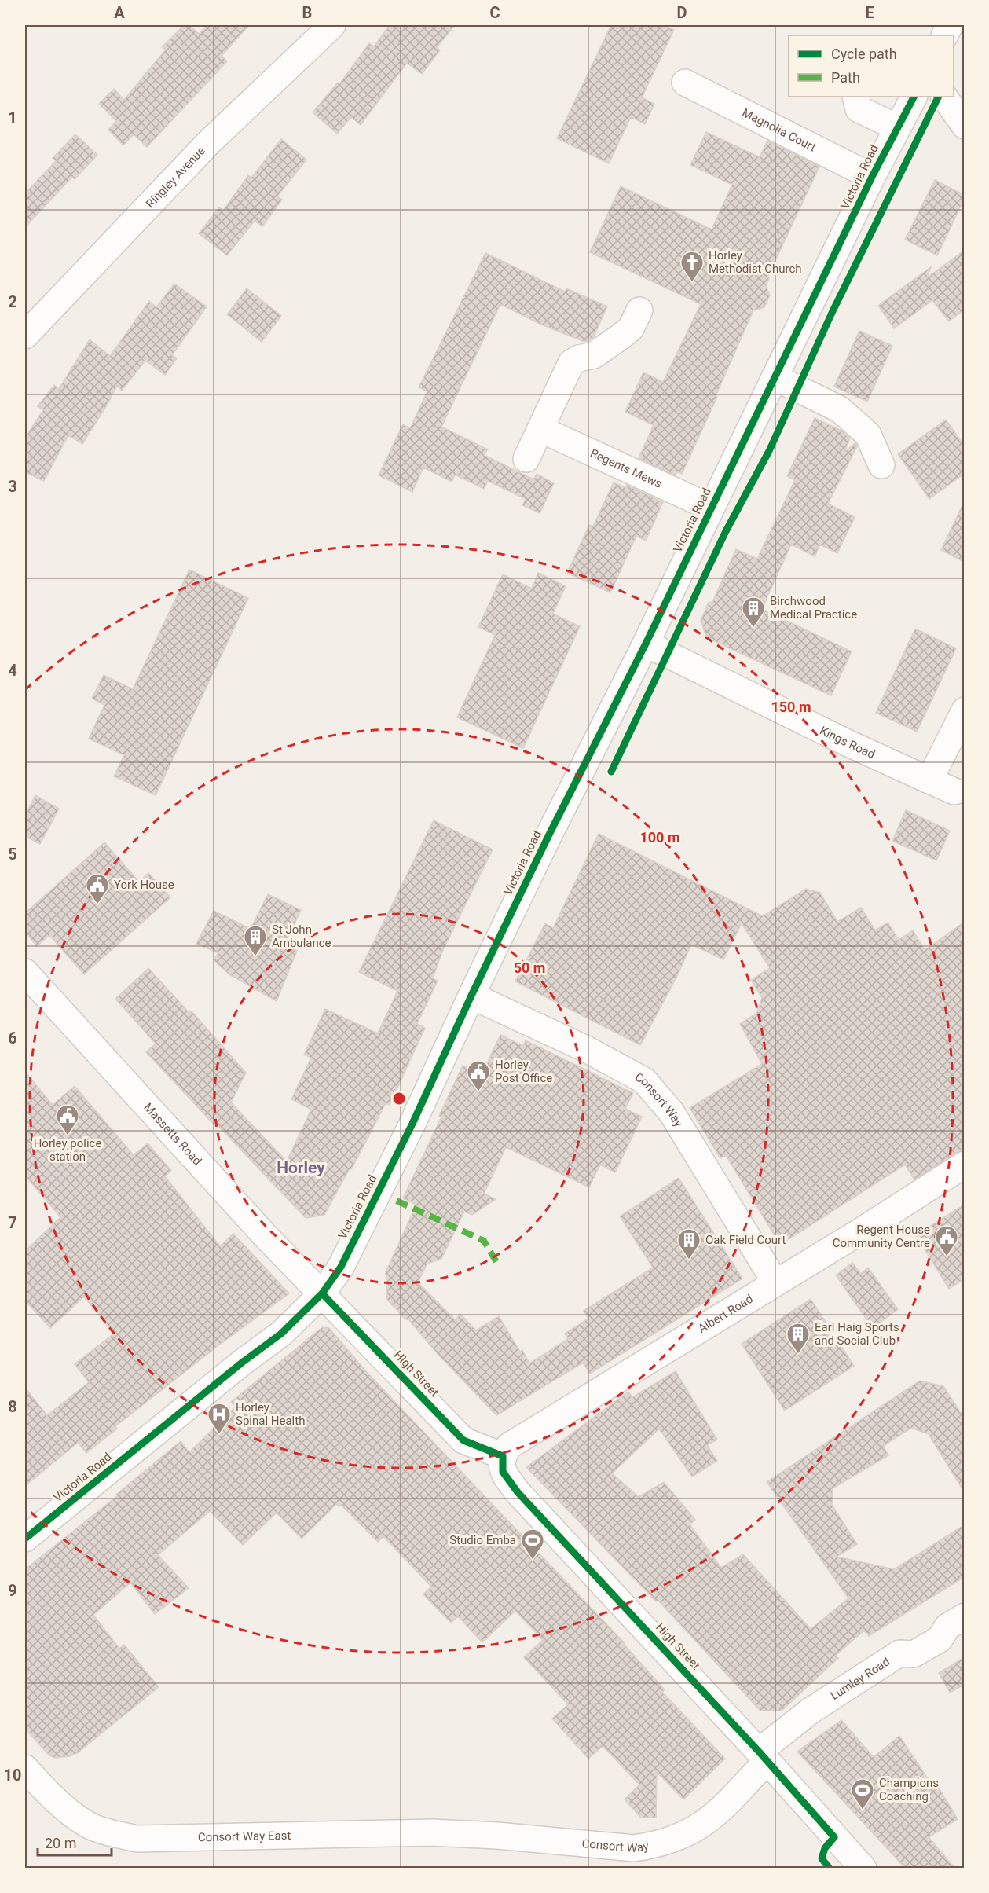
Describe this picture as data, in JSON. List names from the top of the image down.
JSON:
{
  "streets": {
    "street": [
      "Magnolia Court",
      "Victoria Road",
      "Ringley Avenue",
      "Regents Mews",
      "Kings Road",
      "Consort Way",
      "Massetts Road",
      "Albert Road",
      "High Street",
      "Lumley Road",
      "Consort Way East"
    ]
  },
  "crossings": [
    ["Magnolia Court", "Victoria Road"],
    ["Victoria Road", "Regents Mews"],
    ["Victoria Road", "Kings Road"],
    ["Victoria Road", "Consort Way"],
    ["Victoria Road", "Massetts Road"],
    ["Victoria Road", "High Street"],
    ["Consort Way", "Albert Road"],
    ["Consort Way", "High Street"],
    ["Consort Way", "Lumley Road"],
    ["Consort Way", "Consort Way East"],
    ["Massetts Road", "High Street"],
    ["Albert Road", "High Street"],
    ["High Street", "Lumley Road"]
  ],
  "districts": ["Horley"],
  "places": {
    "church": ["Horley Methodist Church"],
    "building": [
      "Birchwood Medical Practice",
      "St John Ambulance",
      "Oak Field Court",
      "Earl Haig Sports and Social Club"
    ],
    "public building": [
      "York House",
      "Horley Post Office",
      "Horley police station",
      "Regent House Community Centre"
    ],
    "hospital": ["Horley Spinal Health"],
    "sports": ["Studio Emba", "Champions Coaching"]
  },
  "legend": ["Cycle path", "Path"],
  "scale_bar": "20 m",
  "grid": {
    "columns": [
      "A",
      "B",
      "C",
      "D",
      "E"
    ],
    "rows": [
      "1",
      "2",
      "3",
      "4",
      "5",
      "6",
      "7",
      "8",
      "9",
      "10"
    ]
  },
  "rings": ["150 m", "100 m", "50 m"]
}
